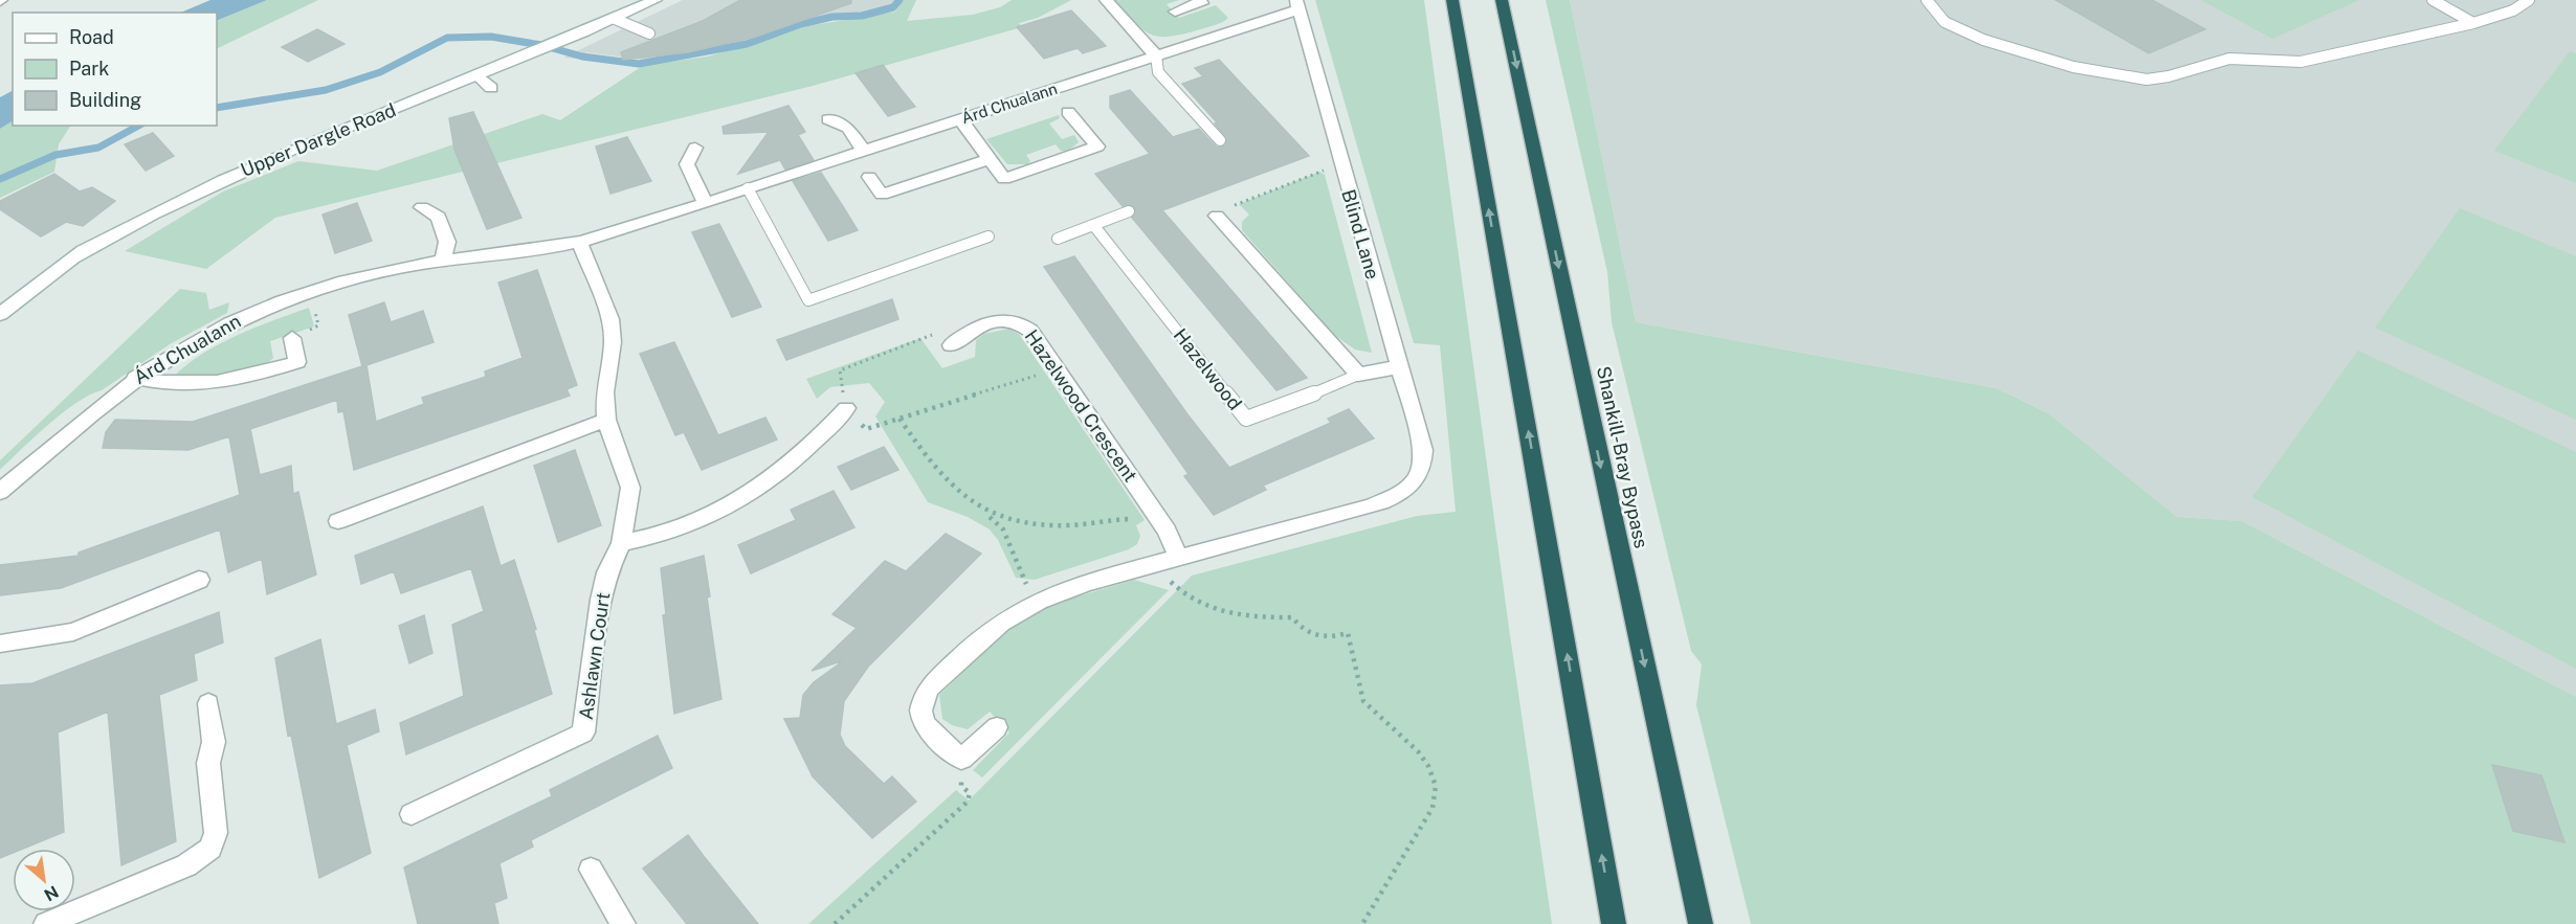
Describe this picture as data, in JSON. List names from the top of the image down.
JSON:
{
  "streets": {
    "highway": ["Shankill-Bray Bypass"],
    "street": [
      "Árd Chualann",
      "Upper Dargle Road",
      "Blind Lane",
      "Hazelwood",
      "Hazelwood Crescent",
      "Ashlawn Court"
    ]
  },
  "crossings": [
    ["Árd Chualann", "Blind Lane"],
    ["Árd Chualann", "Ashlawn Court"],
    ["Blind Lane", "Hazelwood"],
    ["Blind Lane", "Hazelwood Crescent"]
  ],
  "legend": ["Road", "Park", "Building"],
  "north": "bottom right"
}
